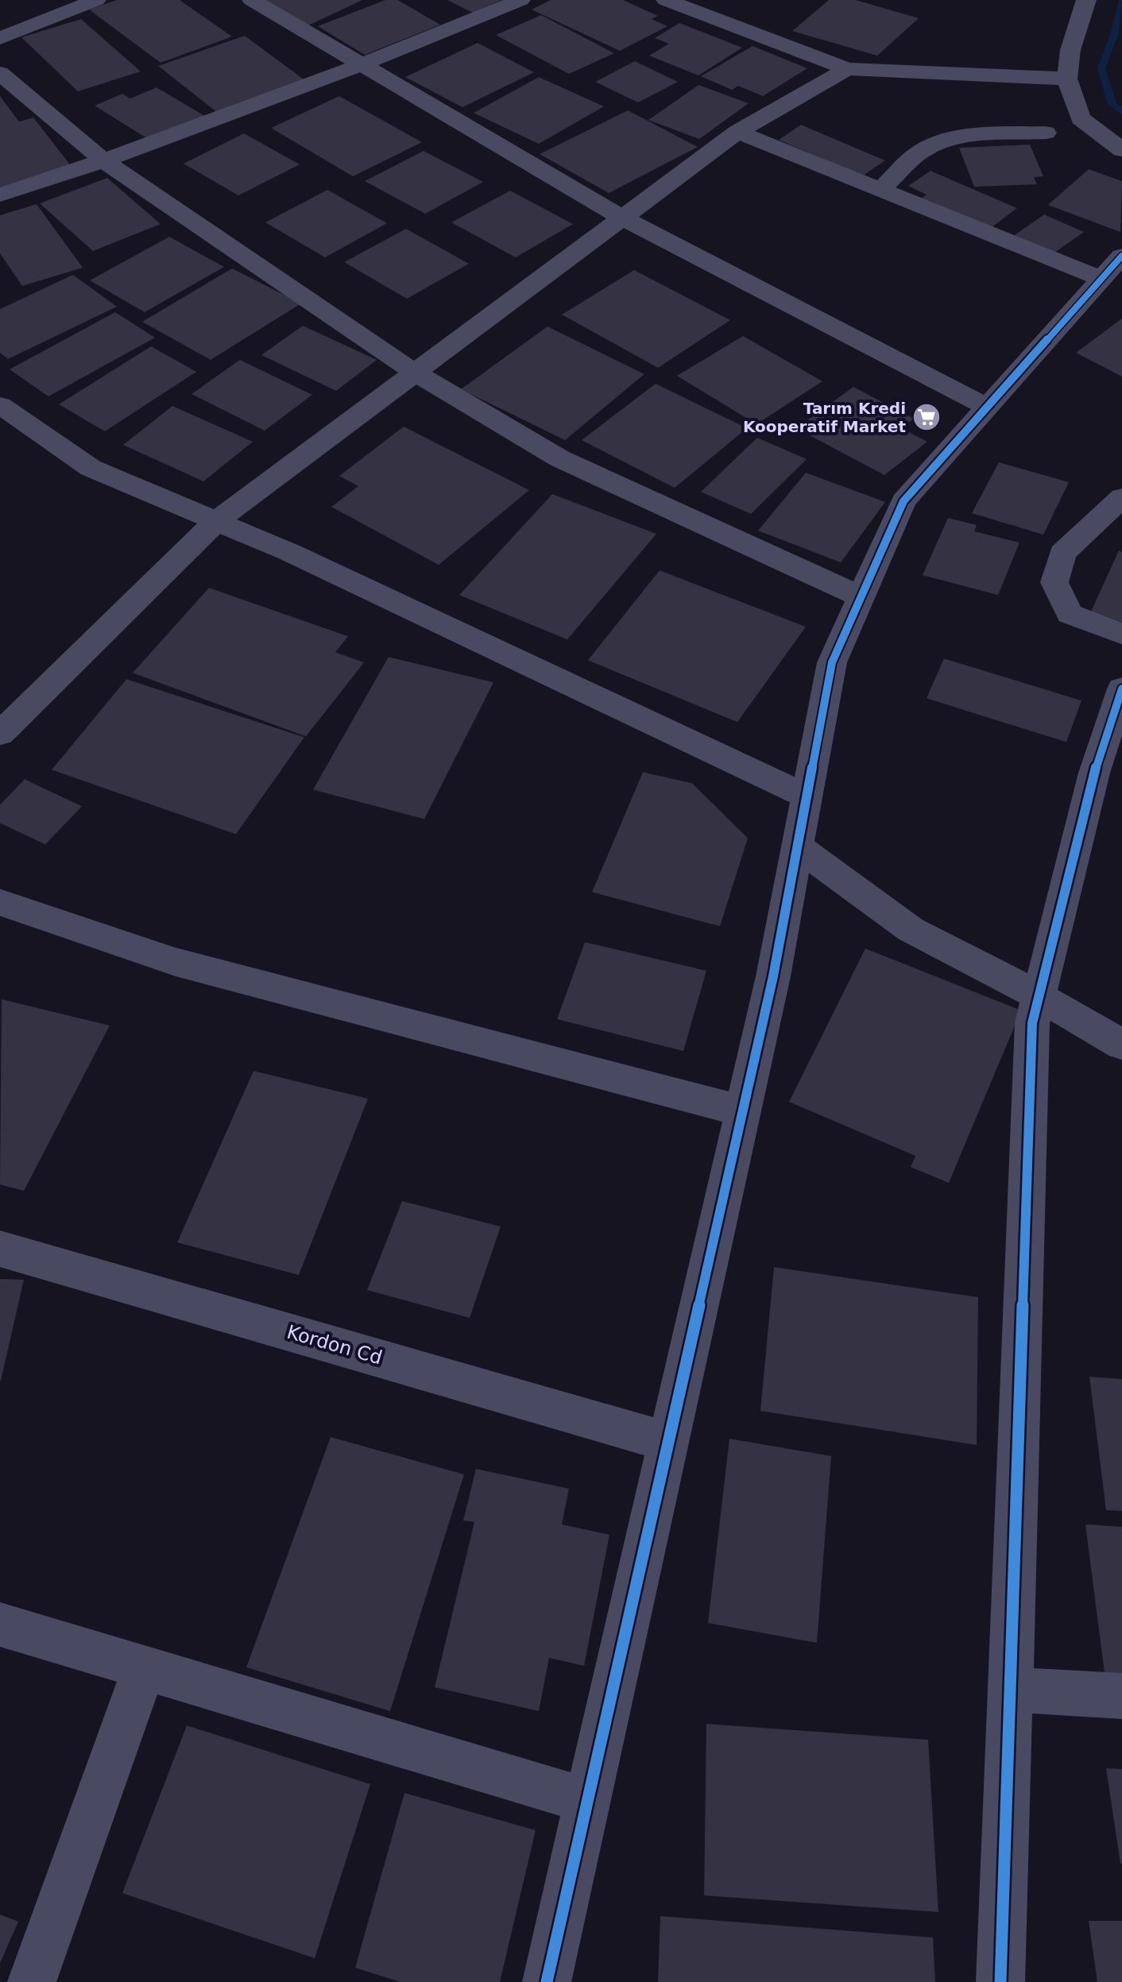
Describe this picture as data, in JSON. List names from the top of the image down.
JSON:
{
  "streets": {
    "street": ["Kordon Cd"]
  },
  "places": {
    "supermarket": ["Tarım Kredi Kooperatif Market"]
  }
}
